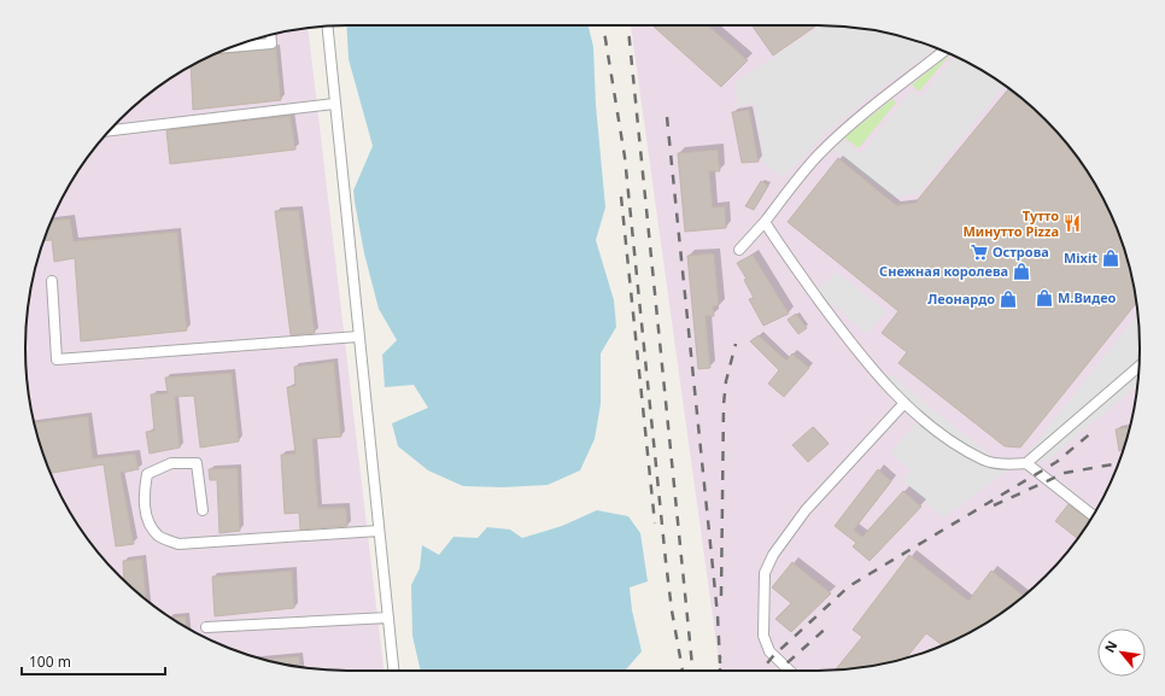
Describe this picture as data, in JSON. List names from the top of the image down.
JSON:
{
  "places": {
    "restaurant": ["Тутто Минутто Pizza"],
    "supermarket": ["Острова"],
    "shop": [
      "Mixit",
      "Снежная королева",
      "М.Видео",
      "Леонардо"
    ]
  },
  "scale_bar": "100 m",
  "north": "top left"
}
